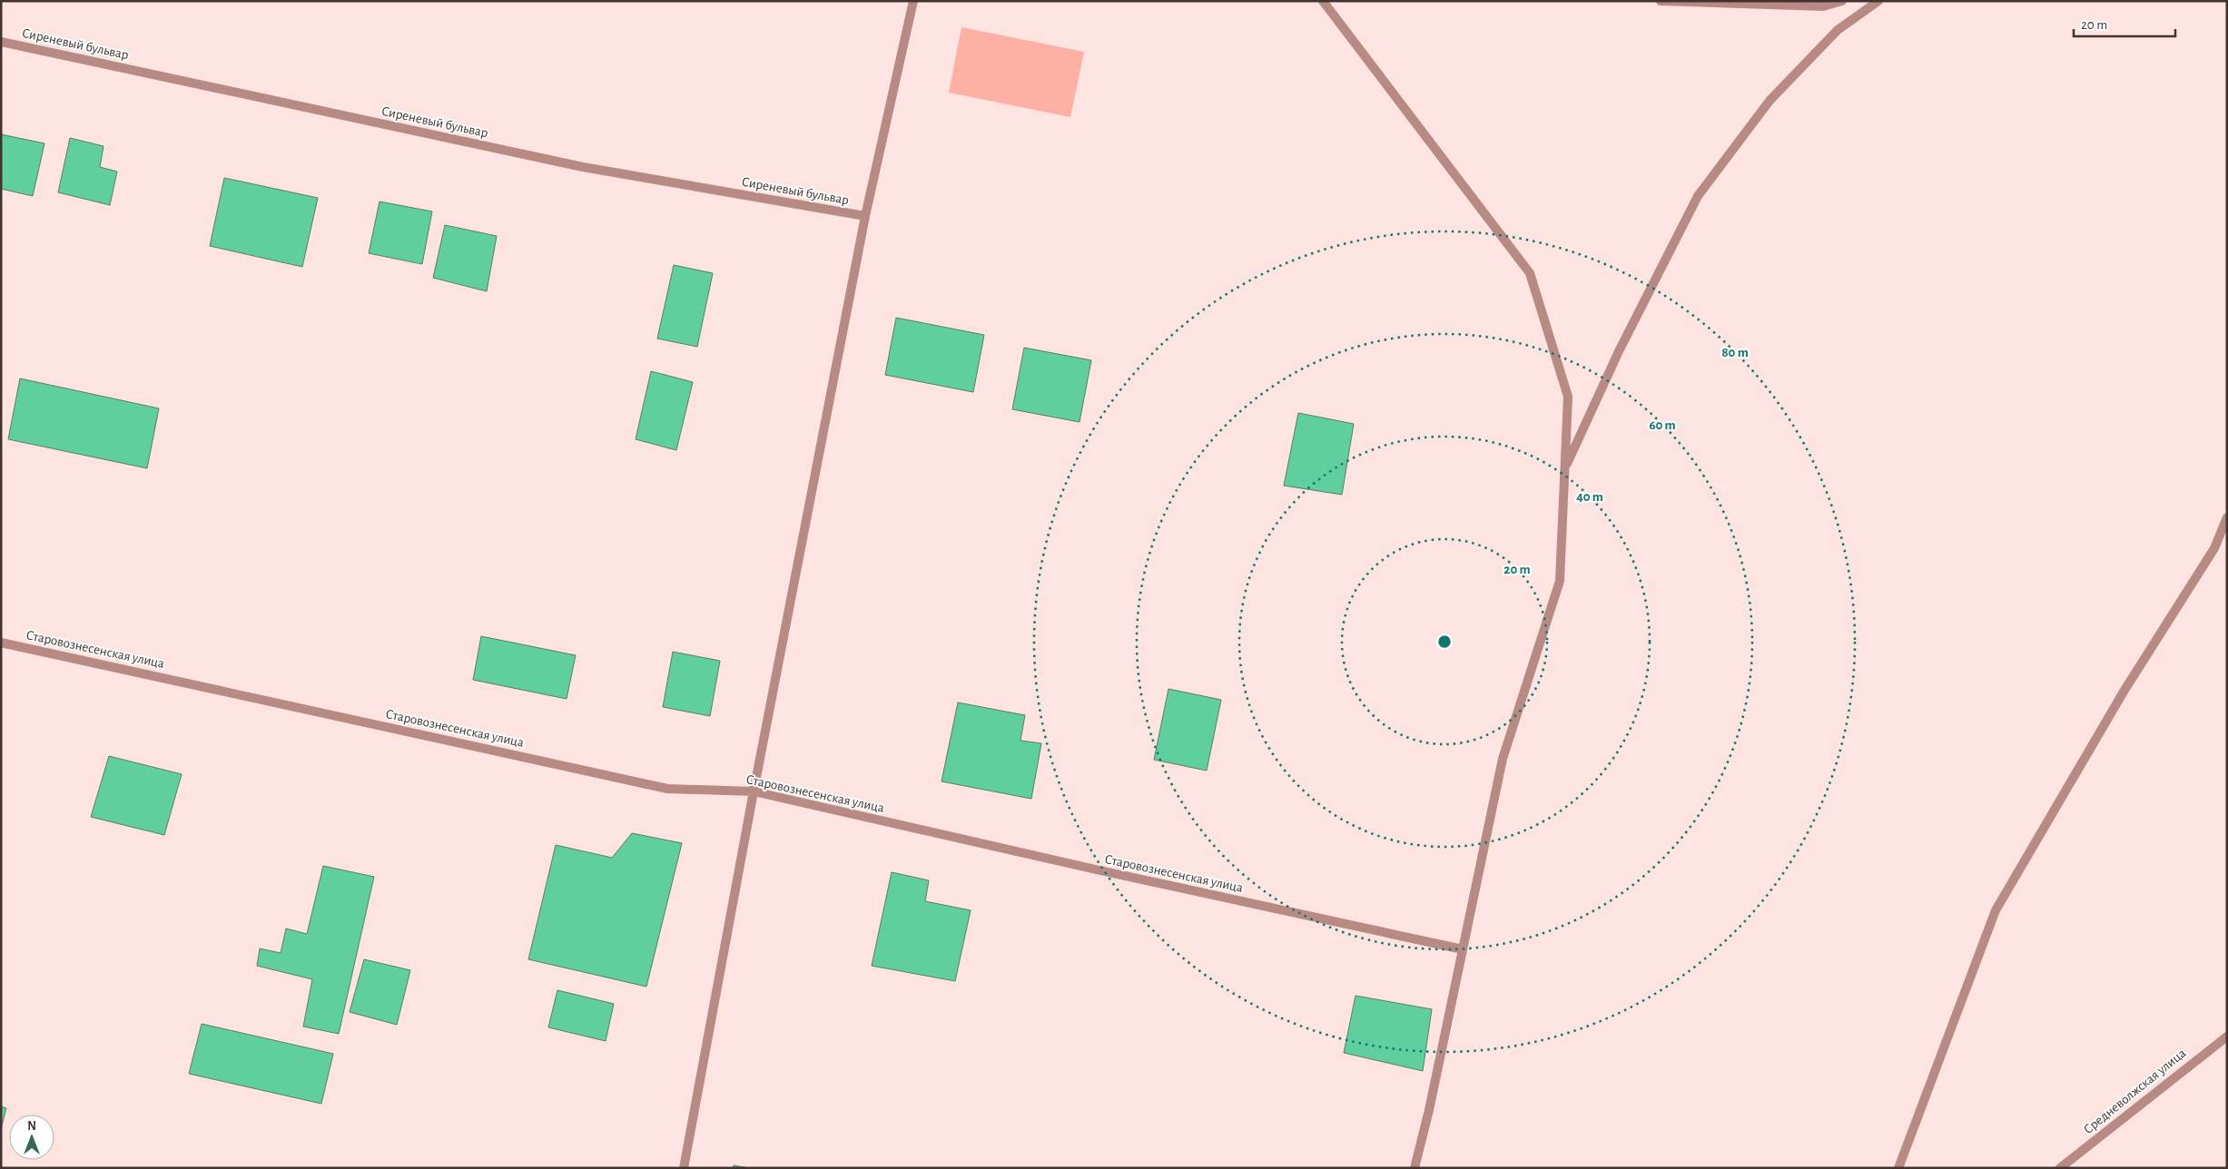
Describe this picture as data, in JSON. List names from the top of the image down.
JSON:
{
  "streets": {
    "street": ["Сиреневый бульвар", "Старовознесенская улица", "Средневолжская улица"]
  },
  "scale_bar": "20 m",
  "north": "top",
  "rings": [
    "80 m",
    "60 m",
    "40 m",
    "20 m"
  ]
}
